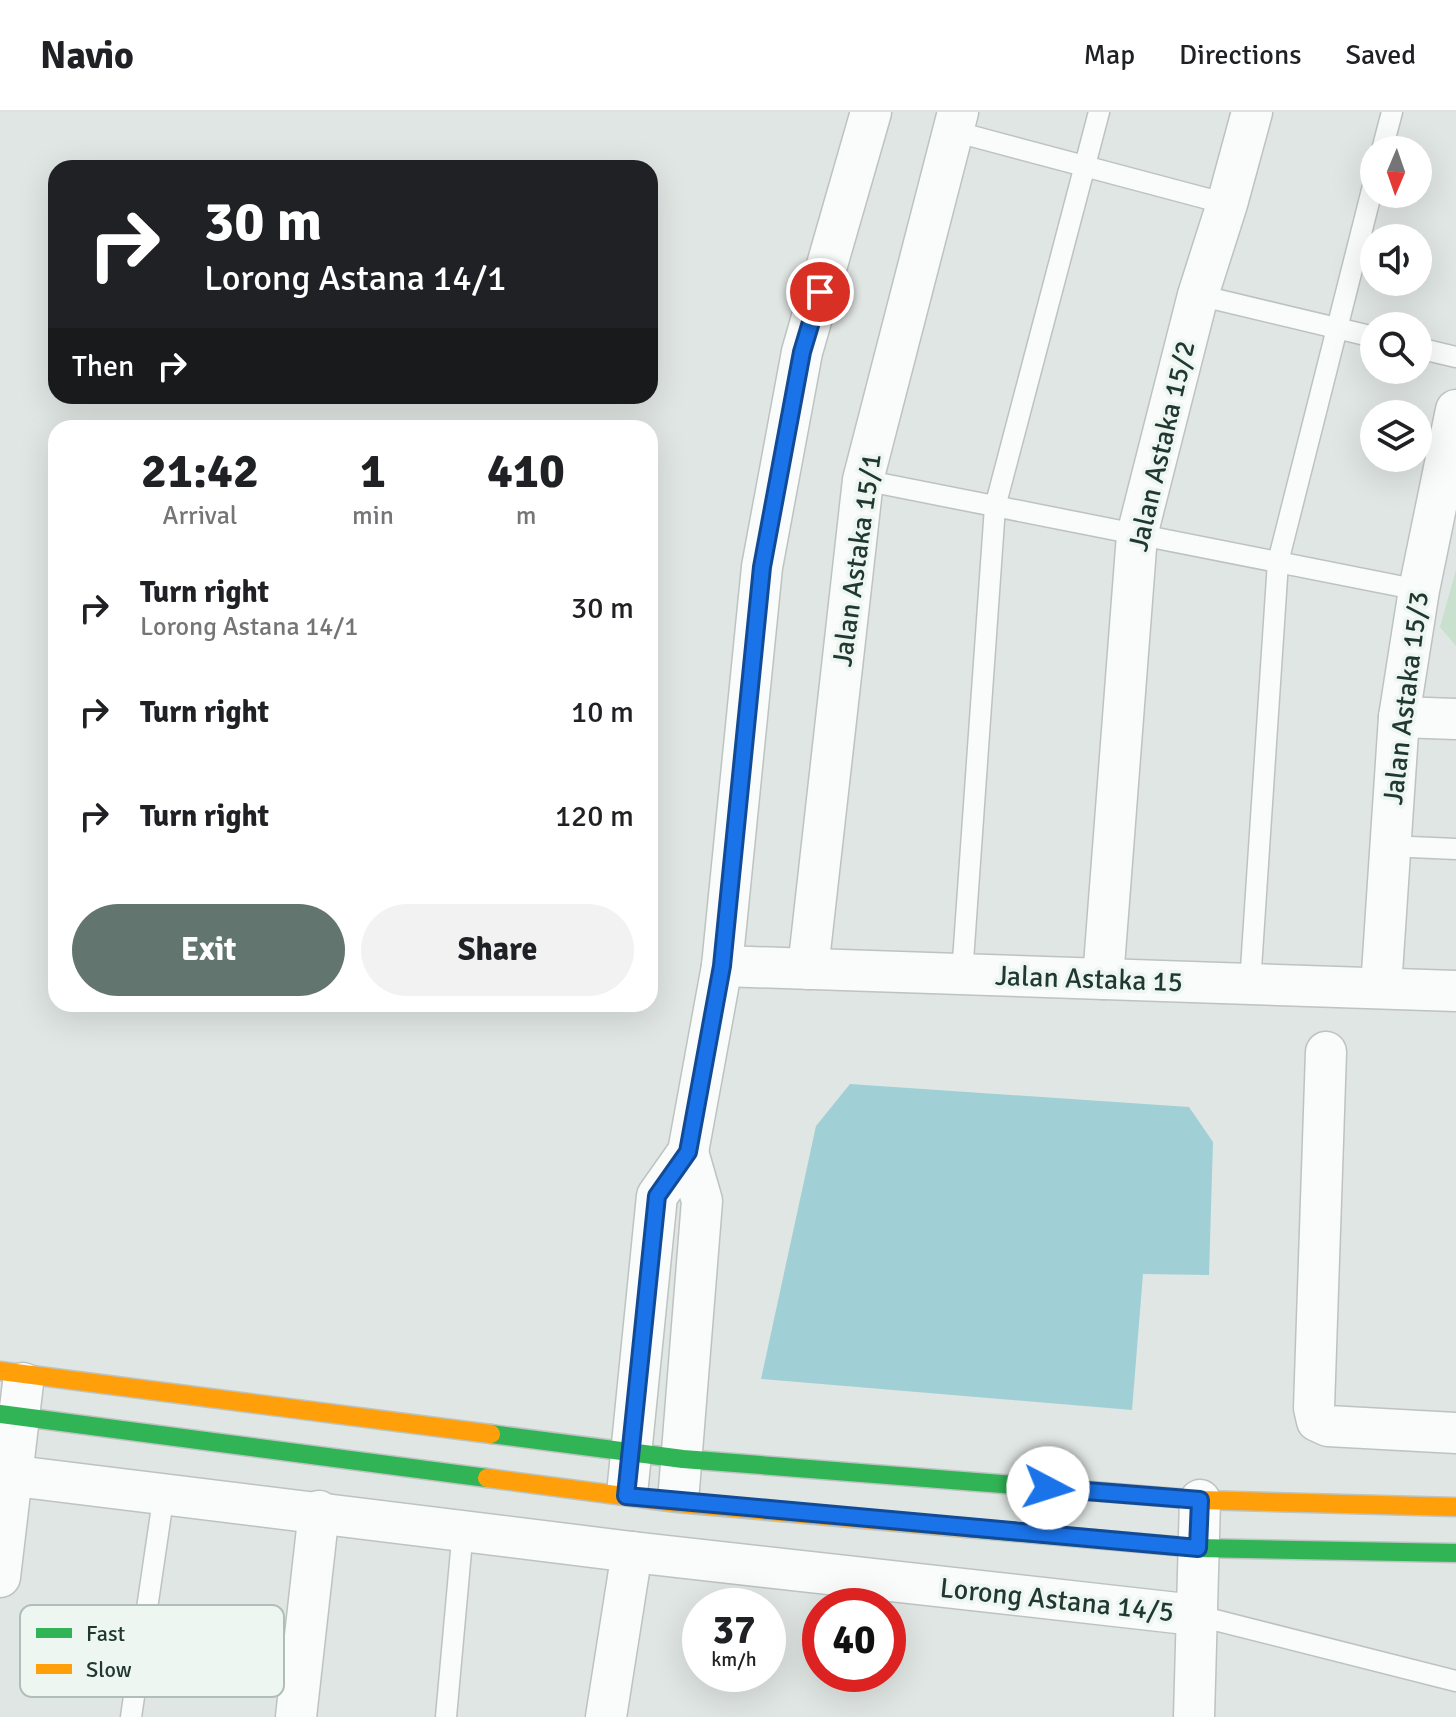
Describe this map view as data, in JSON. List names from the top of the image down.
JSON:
{
  "streets": {
    "street": [
      "Jalan Astaka 15/2",
      "Jalan Astaka 15/1",
      "Jalan Astaka 15/3",
      "Jalan Astaka 15",
      "Lorong Astana 14/5"
    ]
  },
  "crossings": [
    ["Jalan Astaka 15/2", "Jalan Astaka 15"],
    ["Jalan Astaka 15/1", "Jalan Astaka 15"],
    ["Jalan Astaka 15/3", "Jalan Astaka 15"]
  ],
  "legend": ["Fast", "Slow"],
  "north": "bottom",
  "page": {
    "header": "Navio",
    "nav": ["Map", "Directions", "Saved"],
    "turn": ["30 m", "Lorong Astana 14/1"],
    "then": "Then",
    "eta": [
      "21:42",
      "Arrival",
      "1",
      "min",
      "410",
      "m"
    ],
    "list": [
      {
        "name": "Turn right",
        "note": "Lorong Astana 14/1",
        "value": "30 m"
      },
      {
        "name": "Turn right",
        "value": "10 m"
      },
      {
        "name": "Turn right",
        "value": "120 m"
      }
    ],
    "buttons": ["Exit", "Share"],
    "speed": "37 km/h",
    "limit": "40"
  }
}
